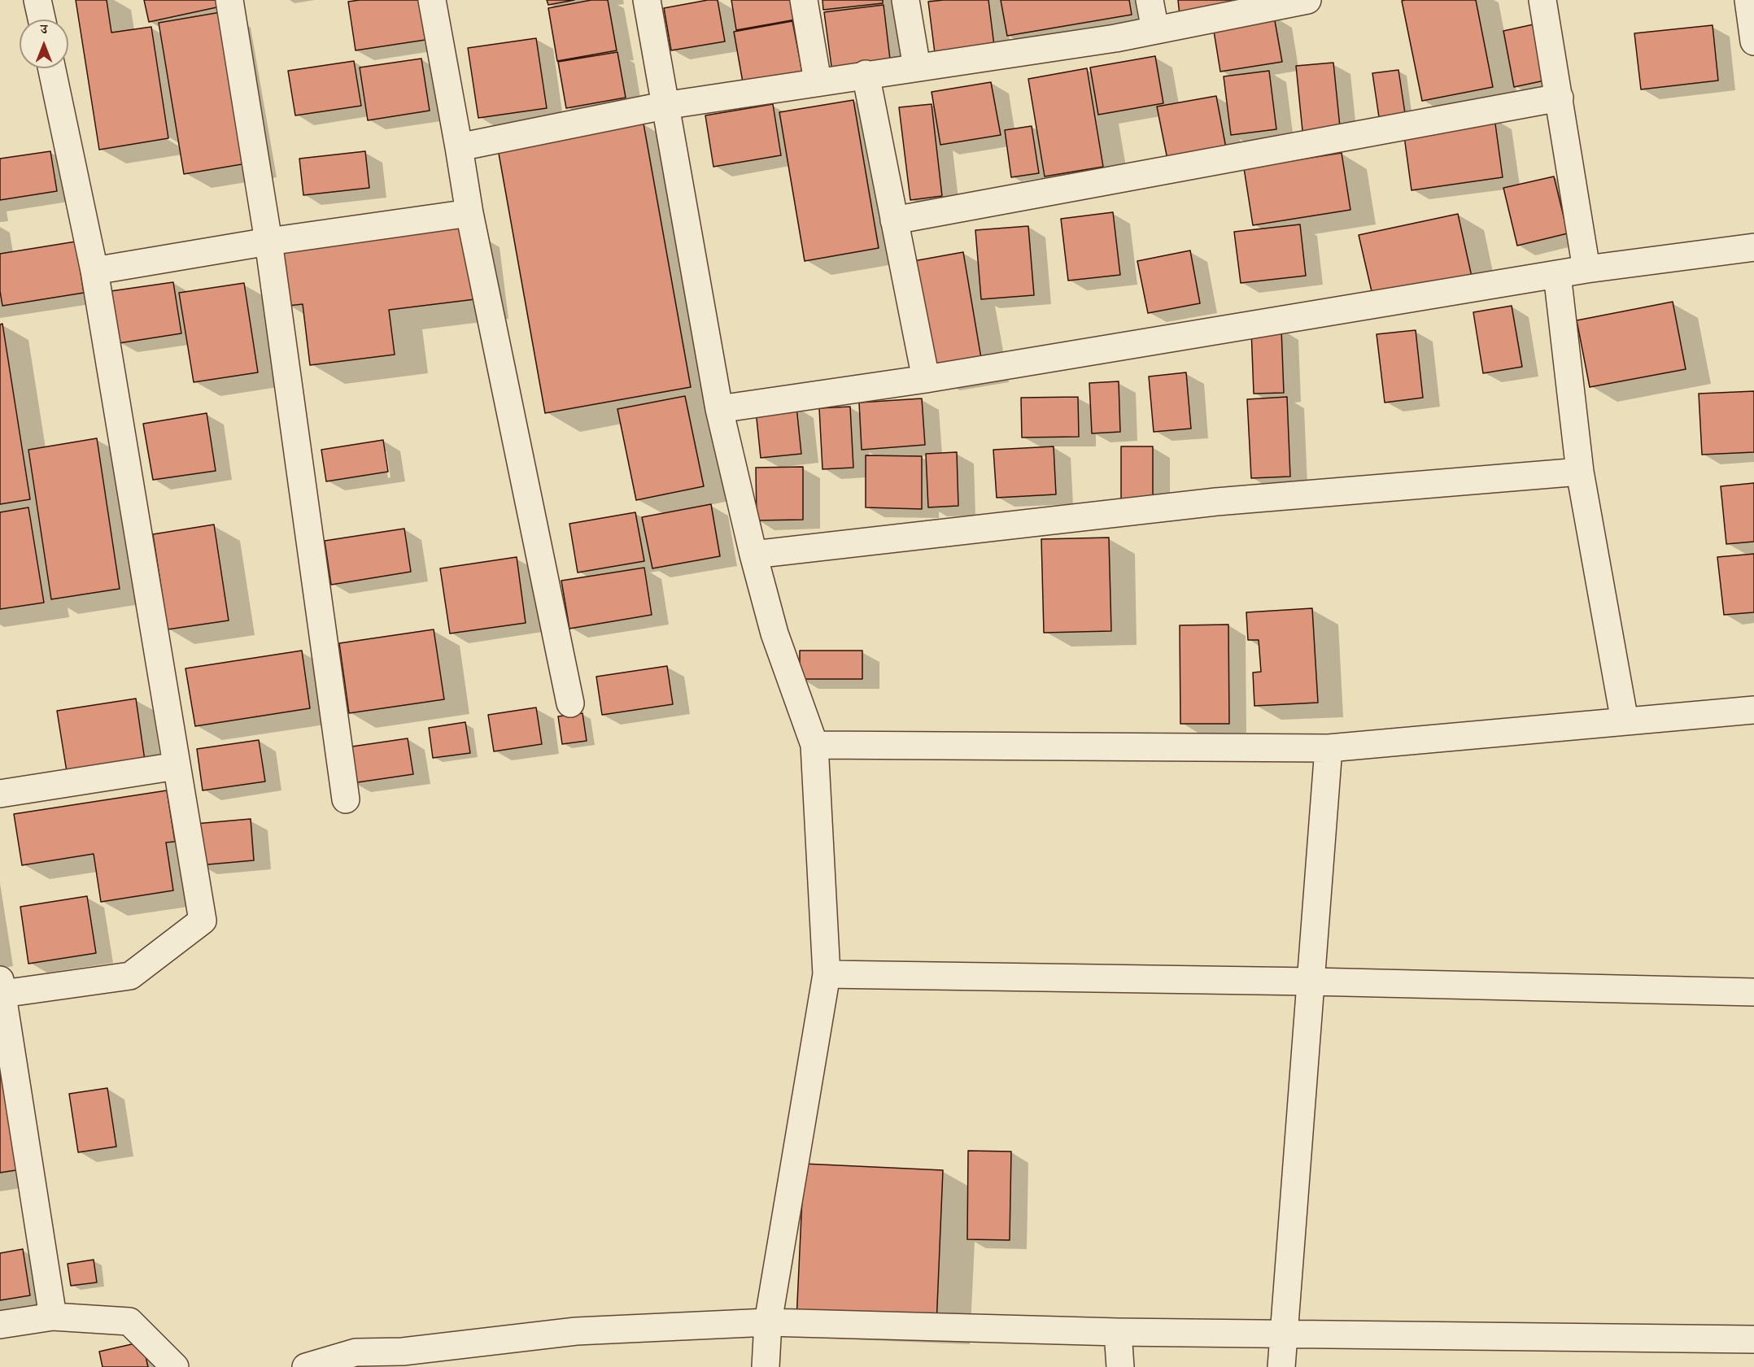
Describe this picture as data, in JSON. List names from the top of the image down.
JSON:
{
  "north": "top"
}
